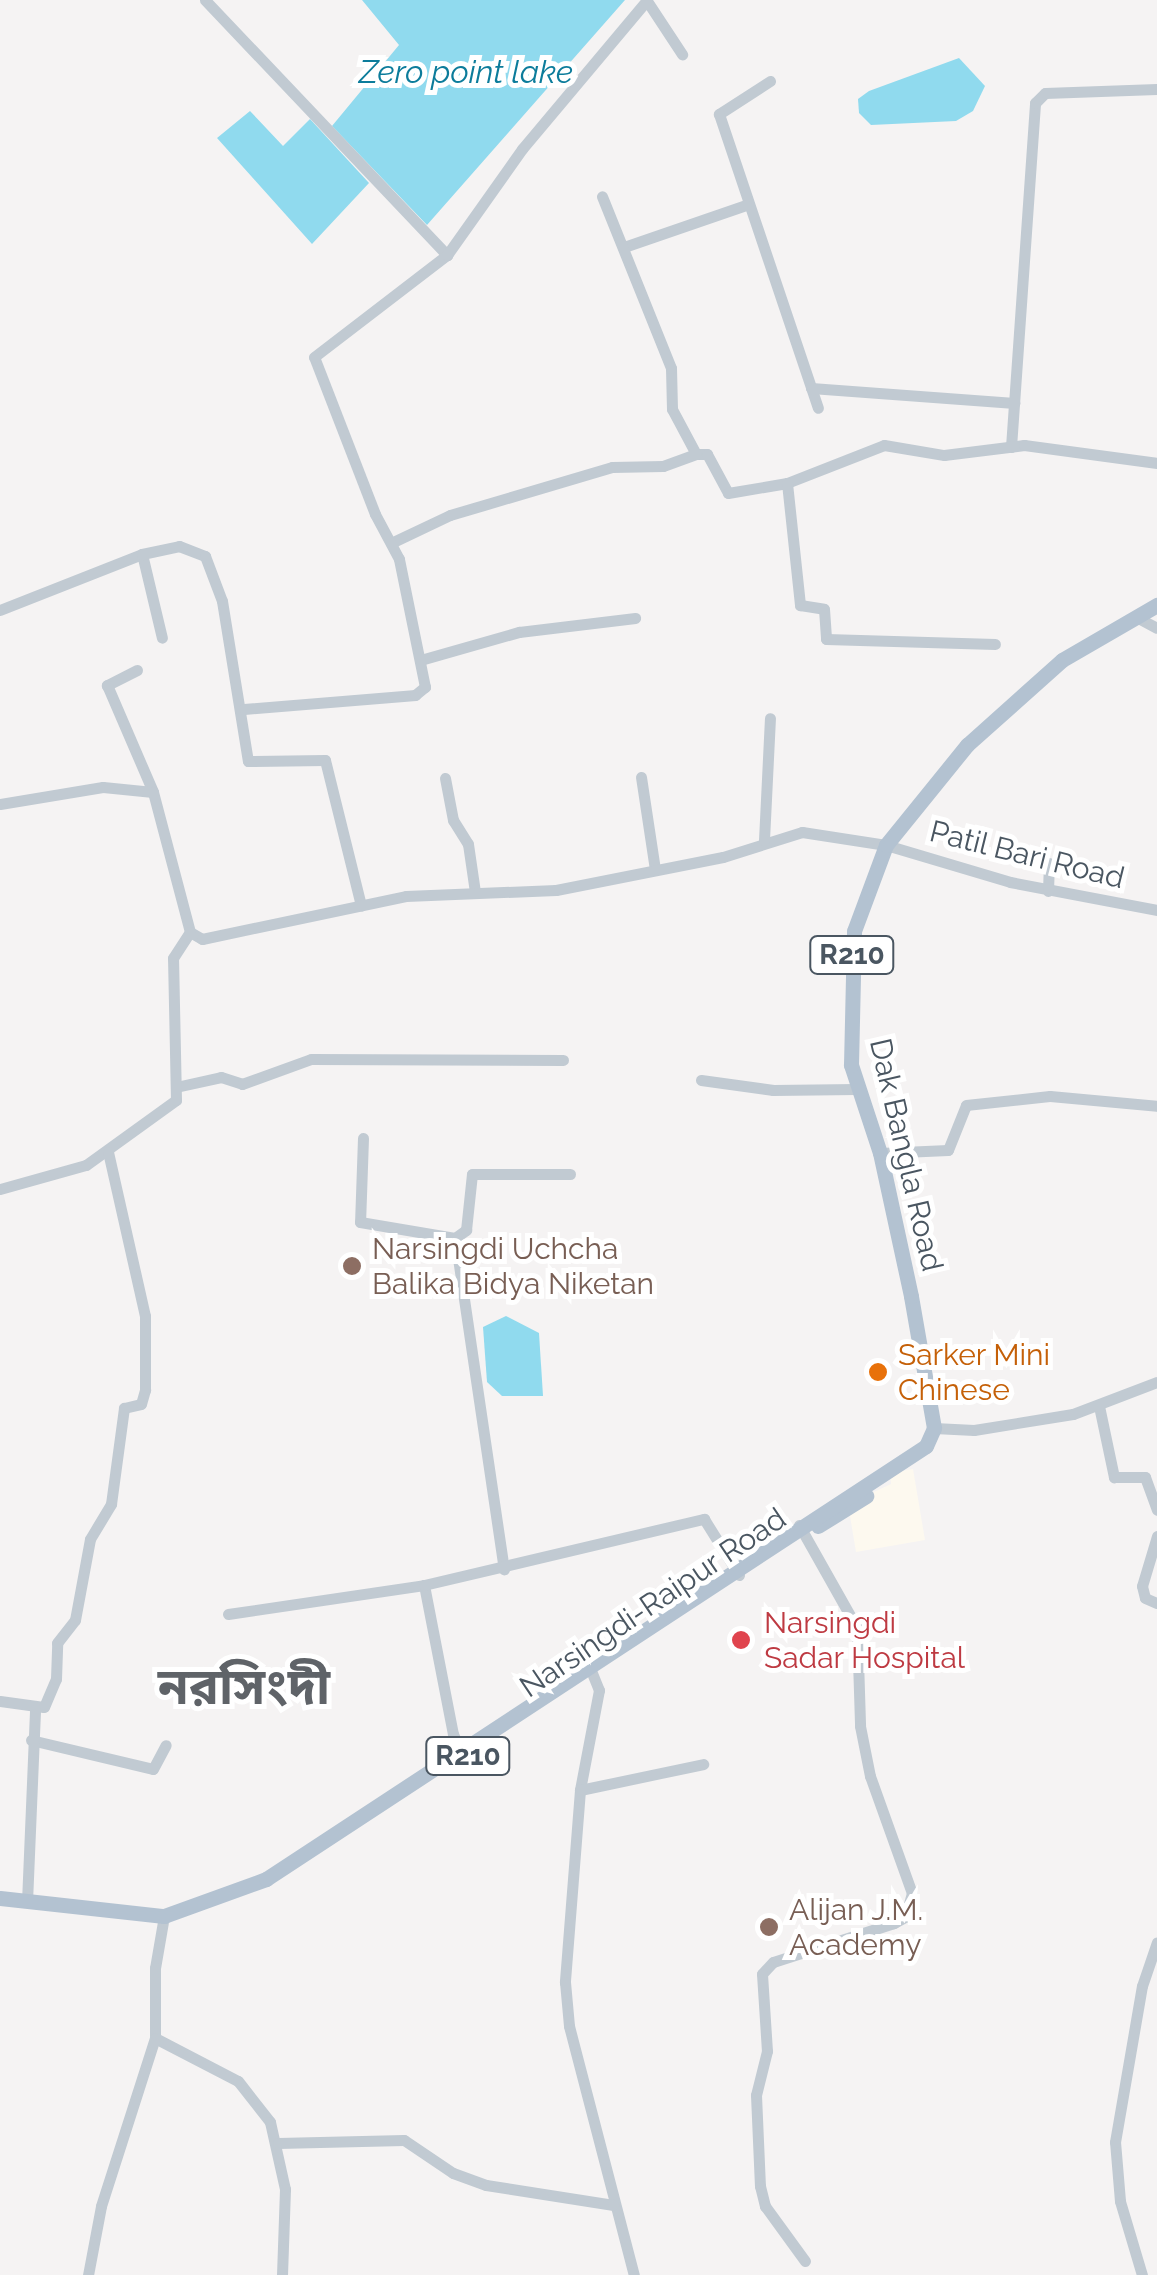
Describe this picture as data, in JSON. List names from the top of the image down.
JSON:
{
  "streets": {
    "main road": ["R210", "Dak Bangla Road", "Narsingdi-Raipur Road"],
    "street": ["Patil Bari Road"]
  },
  "crossings": [
    ["Patil Bari Road", "Dak Bangla Road"],
    ["Dak Bangla Road", "Narsingdi-Raipur Road"]
  ],
  "districts": ["নরসিংদী"],
  "water": ["Zero point lake"],
  "places": [
    "Narsingdi Uchcha Balika Bidya Niketan",
    "Sarker Mini Chinese",
    "Narsingdi Sadar Hospital",
    "Alijan J.M. Academy"
  ]
}
